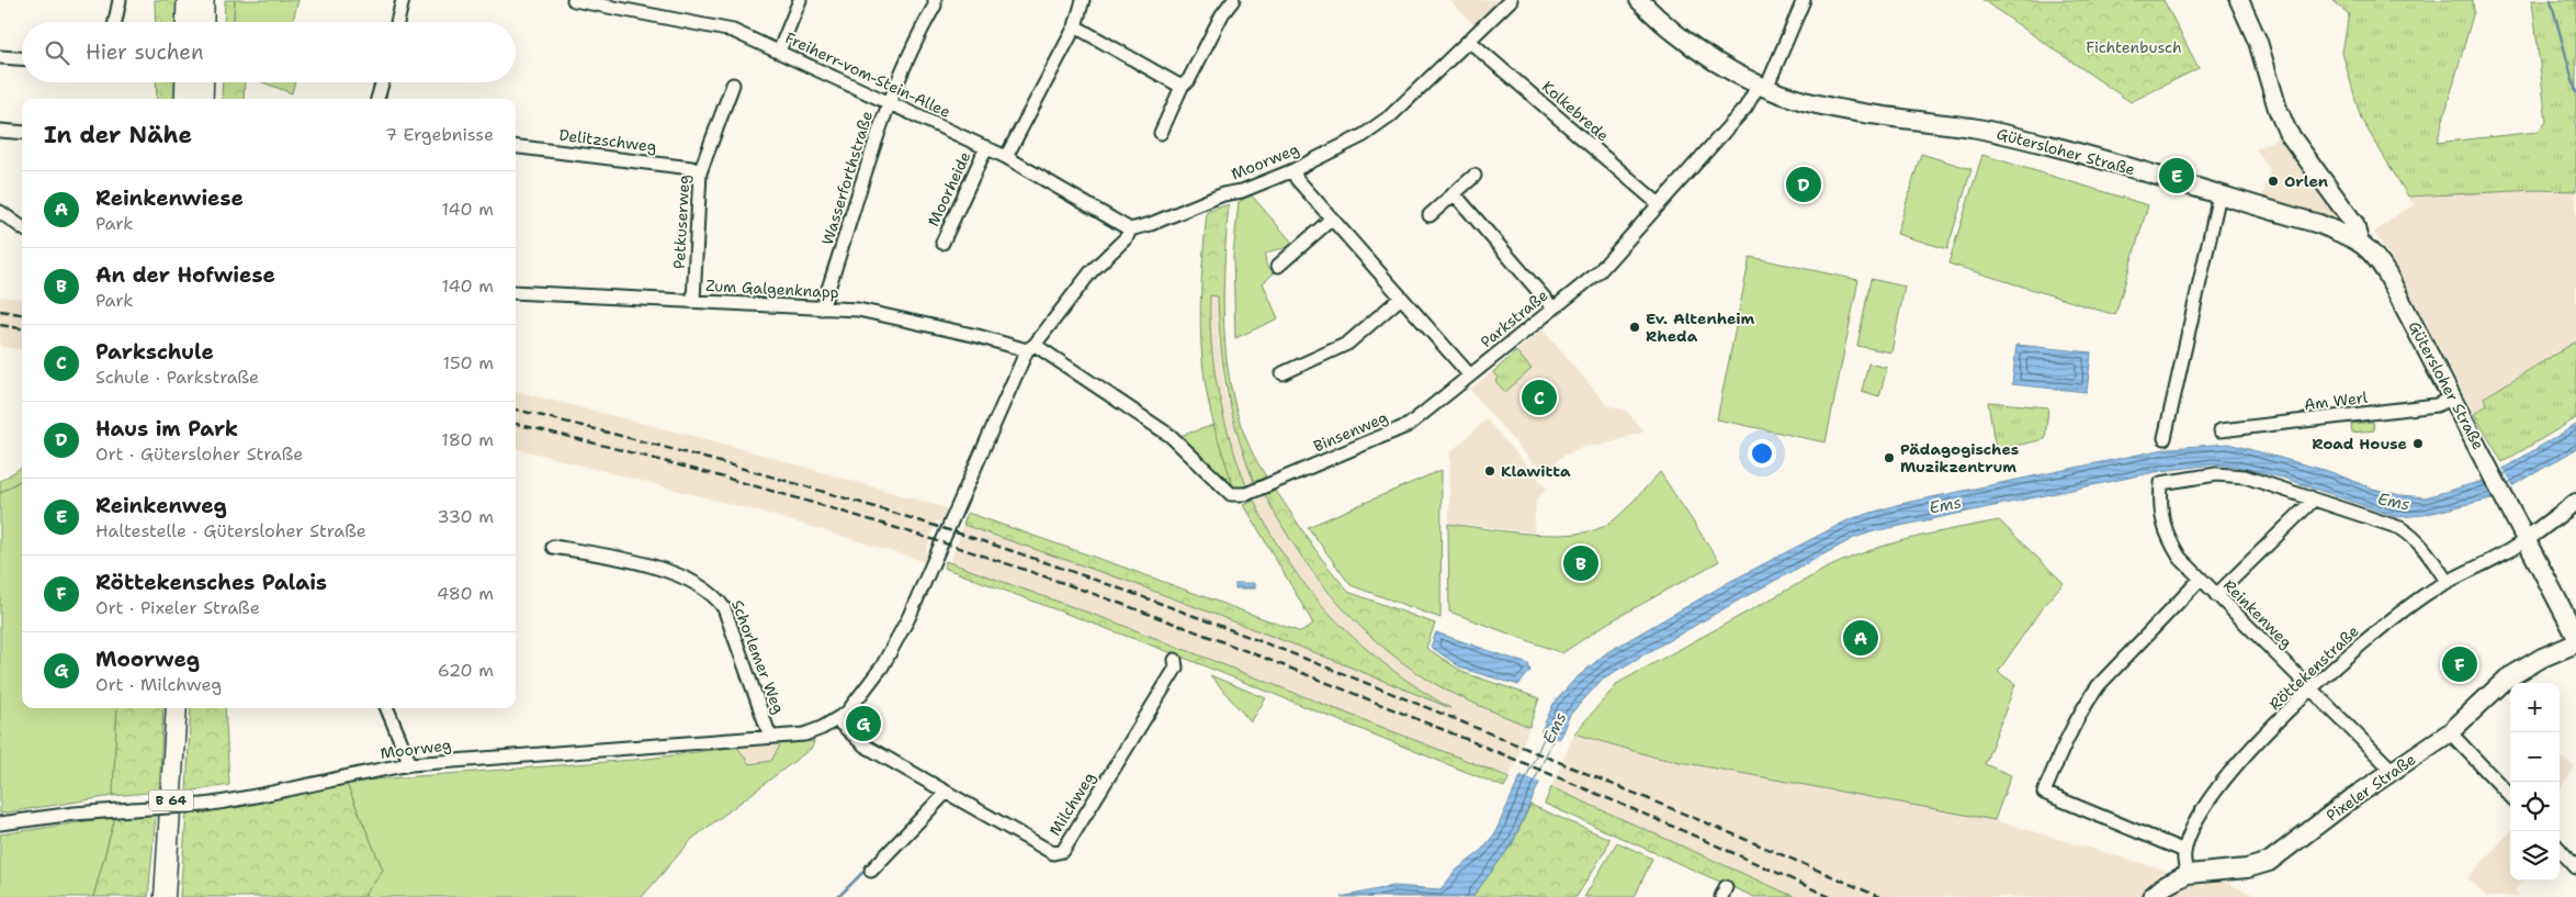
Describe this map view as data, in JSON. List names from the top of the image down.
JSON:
{
  "streets": {
    "main road": ["Gütersloher Straße", "Pixeler Straße", "B 64"],
    "street": [
      "Freiherr-vom-Stein-Allee",
      "Kolkebrede",
      "Delitzschweg",
      "Moorweg",
      "Wasserforthstraße",
      "Moorheide",
      "Petkuserweg",
      "Zum Galgenknapp",
      "Parkstraße",
      "Am Werl",
      "Binsenweg",
      "Reinkenweg",
      "Schorlemer Weg",
      "Röttekenstraße",
      "Milchweg"
    ]
  },
  "crossings": [
    ["Freiherr-vom-Stein-Allee", "Moorweg"],
    ["Freiherr-vom-Stein-Allee", "Wasserforthstraße"],
    ["Freiherr-vom-Stein-Allee", "Moorheide"],
    ["Kolkebrede", "Moorweg"],
    ["Kolkebrede", "Parkstraße"],
    ["Delitzschweg", "Petkuserweg"],
    ["Gütersloher Straße", "Parkstraße"],
    ["Gütersloher Straße", "Am Werl"],
    ["Gütersloher Straße", "Röttekenstraße"],
    ["Moorweg", "Zum Galgenknapp"],
    ["Moorweg", "Binsenweg"],
    ["Moorweg", "Schorlemer Weg"],
    ["Moorweg", "Milchweg"],
    ["Wasserforthstraße", "Zum Galgenknapp"],
    ["Petkuserweg", "Zum Galgenknapp"],
    ["Zum Galgenknapp", "Binsenweg"],
    ["Parkstraße", "Binsenweg"],
    ["Reinkenweg", "Röttekenstraße"],
    ["Reinkenweg", "Pixeler Straße"],
    ["Röttekenstraße", "Pixeler Straße"]
  ],
  "water": ["Ems"],
  "parks": ["Fichtenbusch"],
  "places": [
    "Orlen",
    "Ev. Altenheim Rheda",
    "Road House",
    "Pädagogisches Muzikzentrum",
    "Klawitta"
  ],
  "page": {
    "search": "Hier suchen",
    "heading": ["In der Nähe", "7 Ergebnisse"],
    "pins": [
      "E",
      "D",
      "C",
      "B",
      "A",
      "F",
      "G"
    ],
    "list": [
      {
        "mark": "A",
        "name": "Reinkenwiese",
        "note": "Park",
        "value": "140 m"
      },
      {
        "mark": "B",
        "name": "An der Hofwiese",
        "note": "Park",
        "value": "140 m"
      },
      {
        "mark": "C",
        "name": "Parkschule",
        "note": "Schule · Parkstraße",
        "value": "150 m"
      },
      {
        "mark": "D",
        "name": "Haus im Park",
        "note": "Ort · Gütersloher Straße",
        "value": "180 m"
      },
      {
        "mark": "E",
        "name": "Reinkenweg",
        "note": "Haltestelle · Gütersloher Straße",
        "value": "330 m"
      },
      {
        "mark": "F",
        "name": "Röttekensches Palais",
        "note": "Ort · Pixeler Straße",
        "value": "480 m"
      },
      {
        "mark": "G",
        "name": "Moorweg",
        "note": "Ort · Milchweg",
        "value": "620 m"
      }
    ],
    "map_buttons": ["+", "−"]
  }
}
